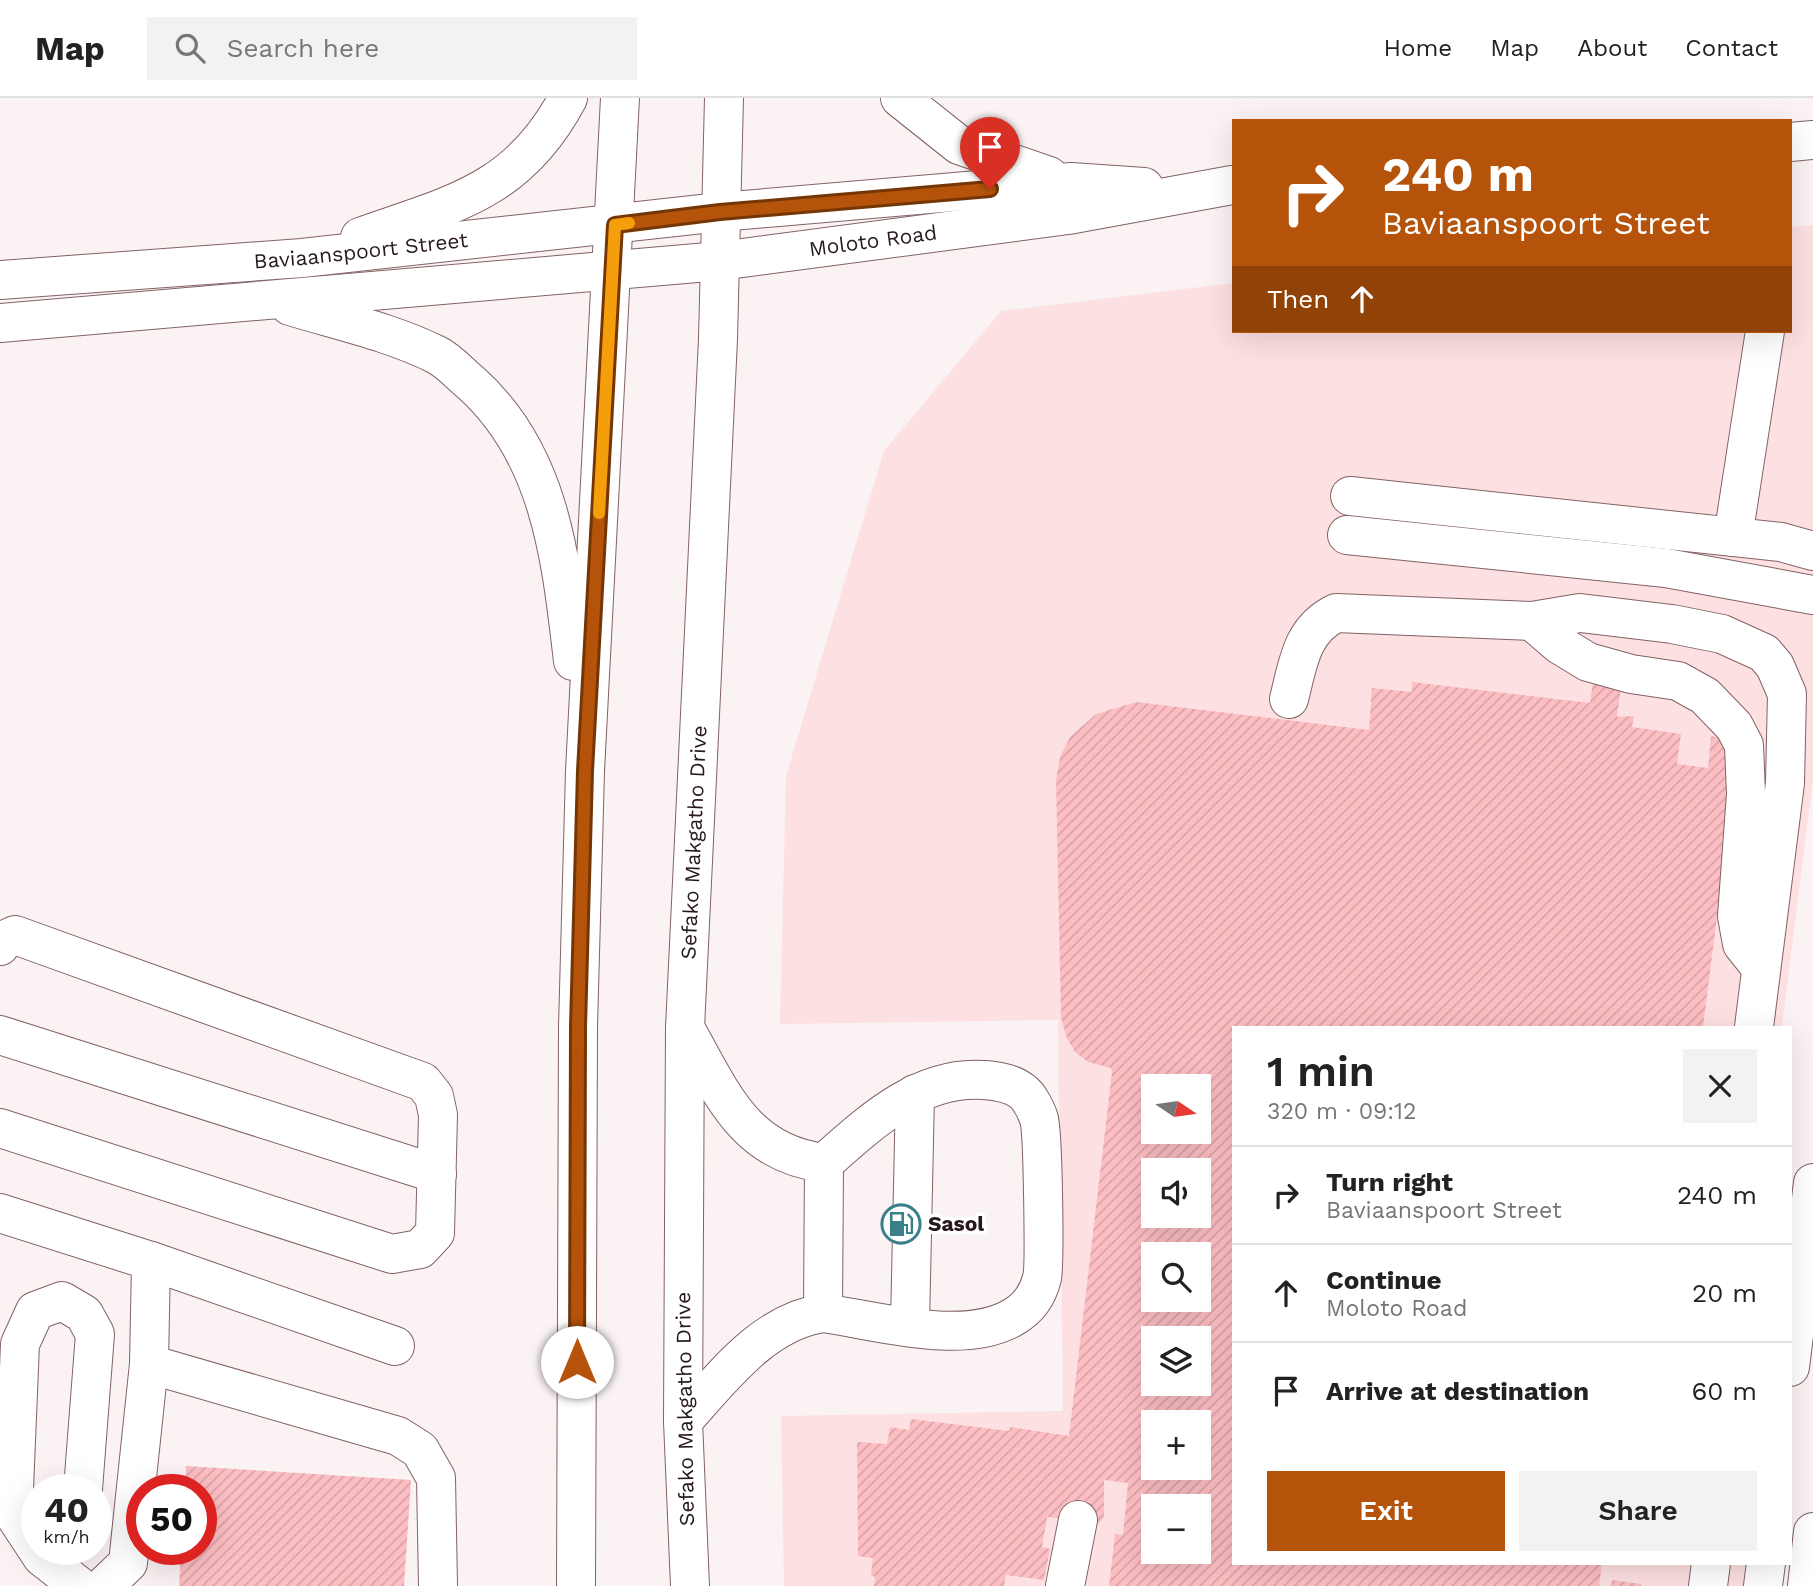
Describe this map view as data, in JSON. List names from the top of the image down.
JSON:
{
  "streets": {
    "main road": ["Moloto Road", "Baviaanspoort Street", "Sefako Makgatho Drive"]
  },
  "crossings": [
    ["Moloto Road", "Baviaanspoort Street"],
    ["Moloto Road", "Sefako Makgatho Drive"],
    ["Baviaanspoort Street", "Sefako Makgatho Drive"]
  ],
  "places": {
    "fuel station": ["Sasol"]
  },
  "north": "right",
  "page": {
    "header": "Map",
    "search": "Search here",
    "nav": [
      "Home",
      "Map",
      "About",
      "Contact"
    ],
    "turn": ["240 m", "Baviaanspoort Street"],
    "then": "Then",
    "heading": ["1 min", "320 m · 09:12"],
    "map_buttons": ["+", "−"],
    "list": [
      {
        "name": "Turn right",
        "note": "Baviaanspoort Street",
        "value": "240 m"
      },
      {
        "name": "Continue",
        "note": "Moloto Road",
        "value": "20 m"
      },
      {
        "name": "Arrive at destination",
        "value": "60 m"
      }
    ],
    "buttons": ["Exit", "Share"],
    "speed": "40 km/h",
    "limit": "50"
  }
}
